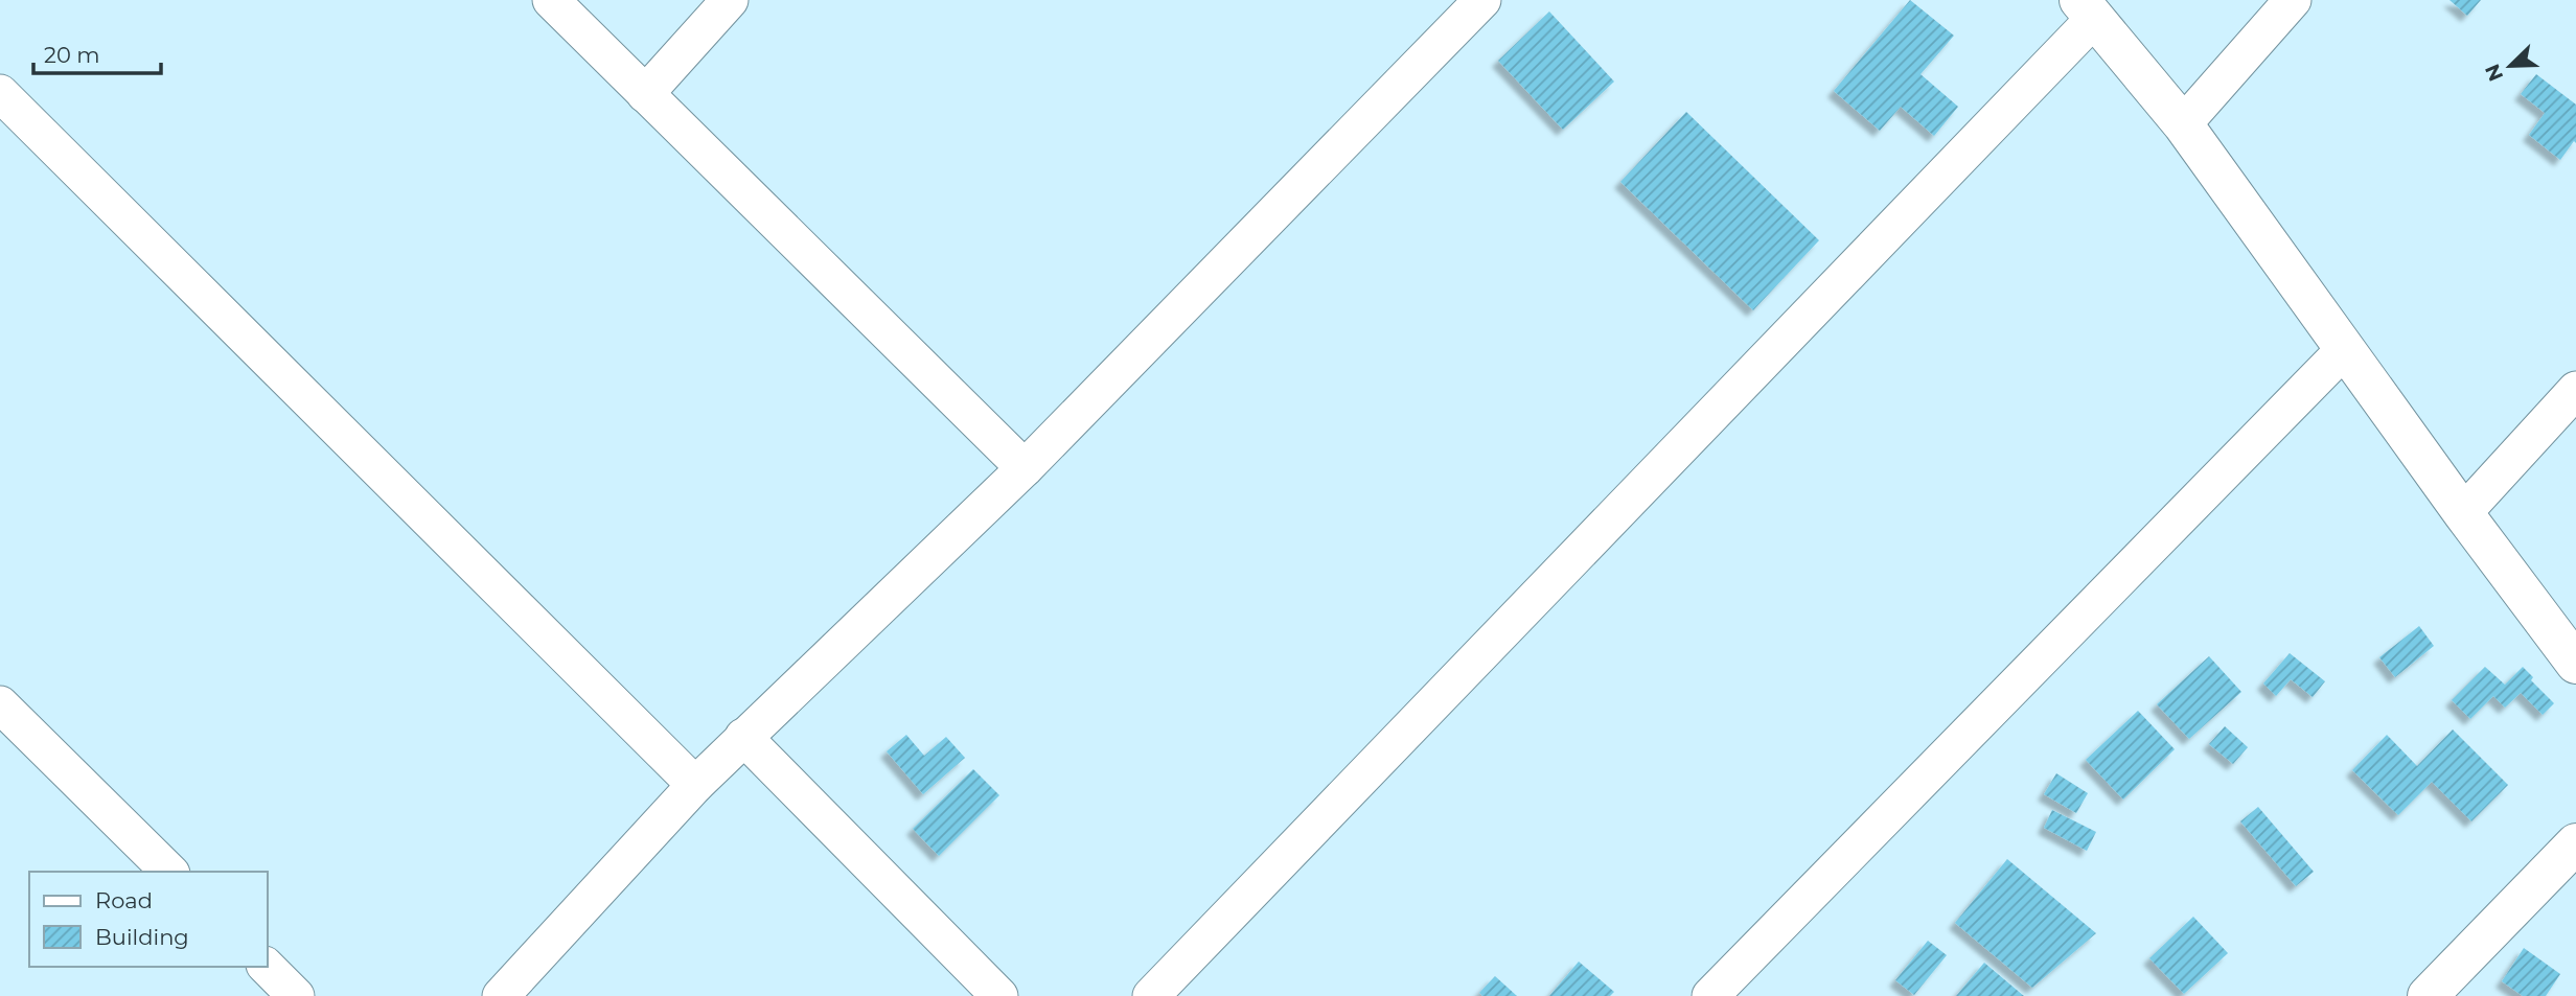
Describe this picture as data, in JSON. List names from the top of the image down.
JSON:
{
  "legend": ["Road", "Building"],
  "scale_bar": "20 m",
  "north": "bottom left"
}
